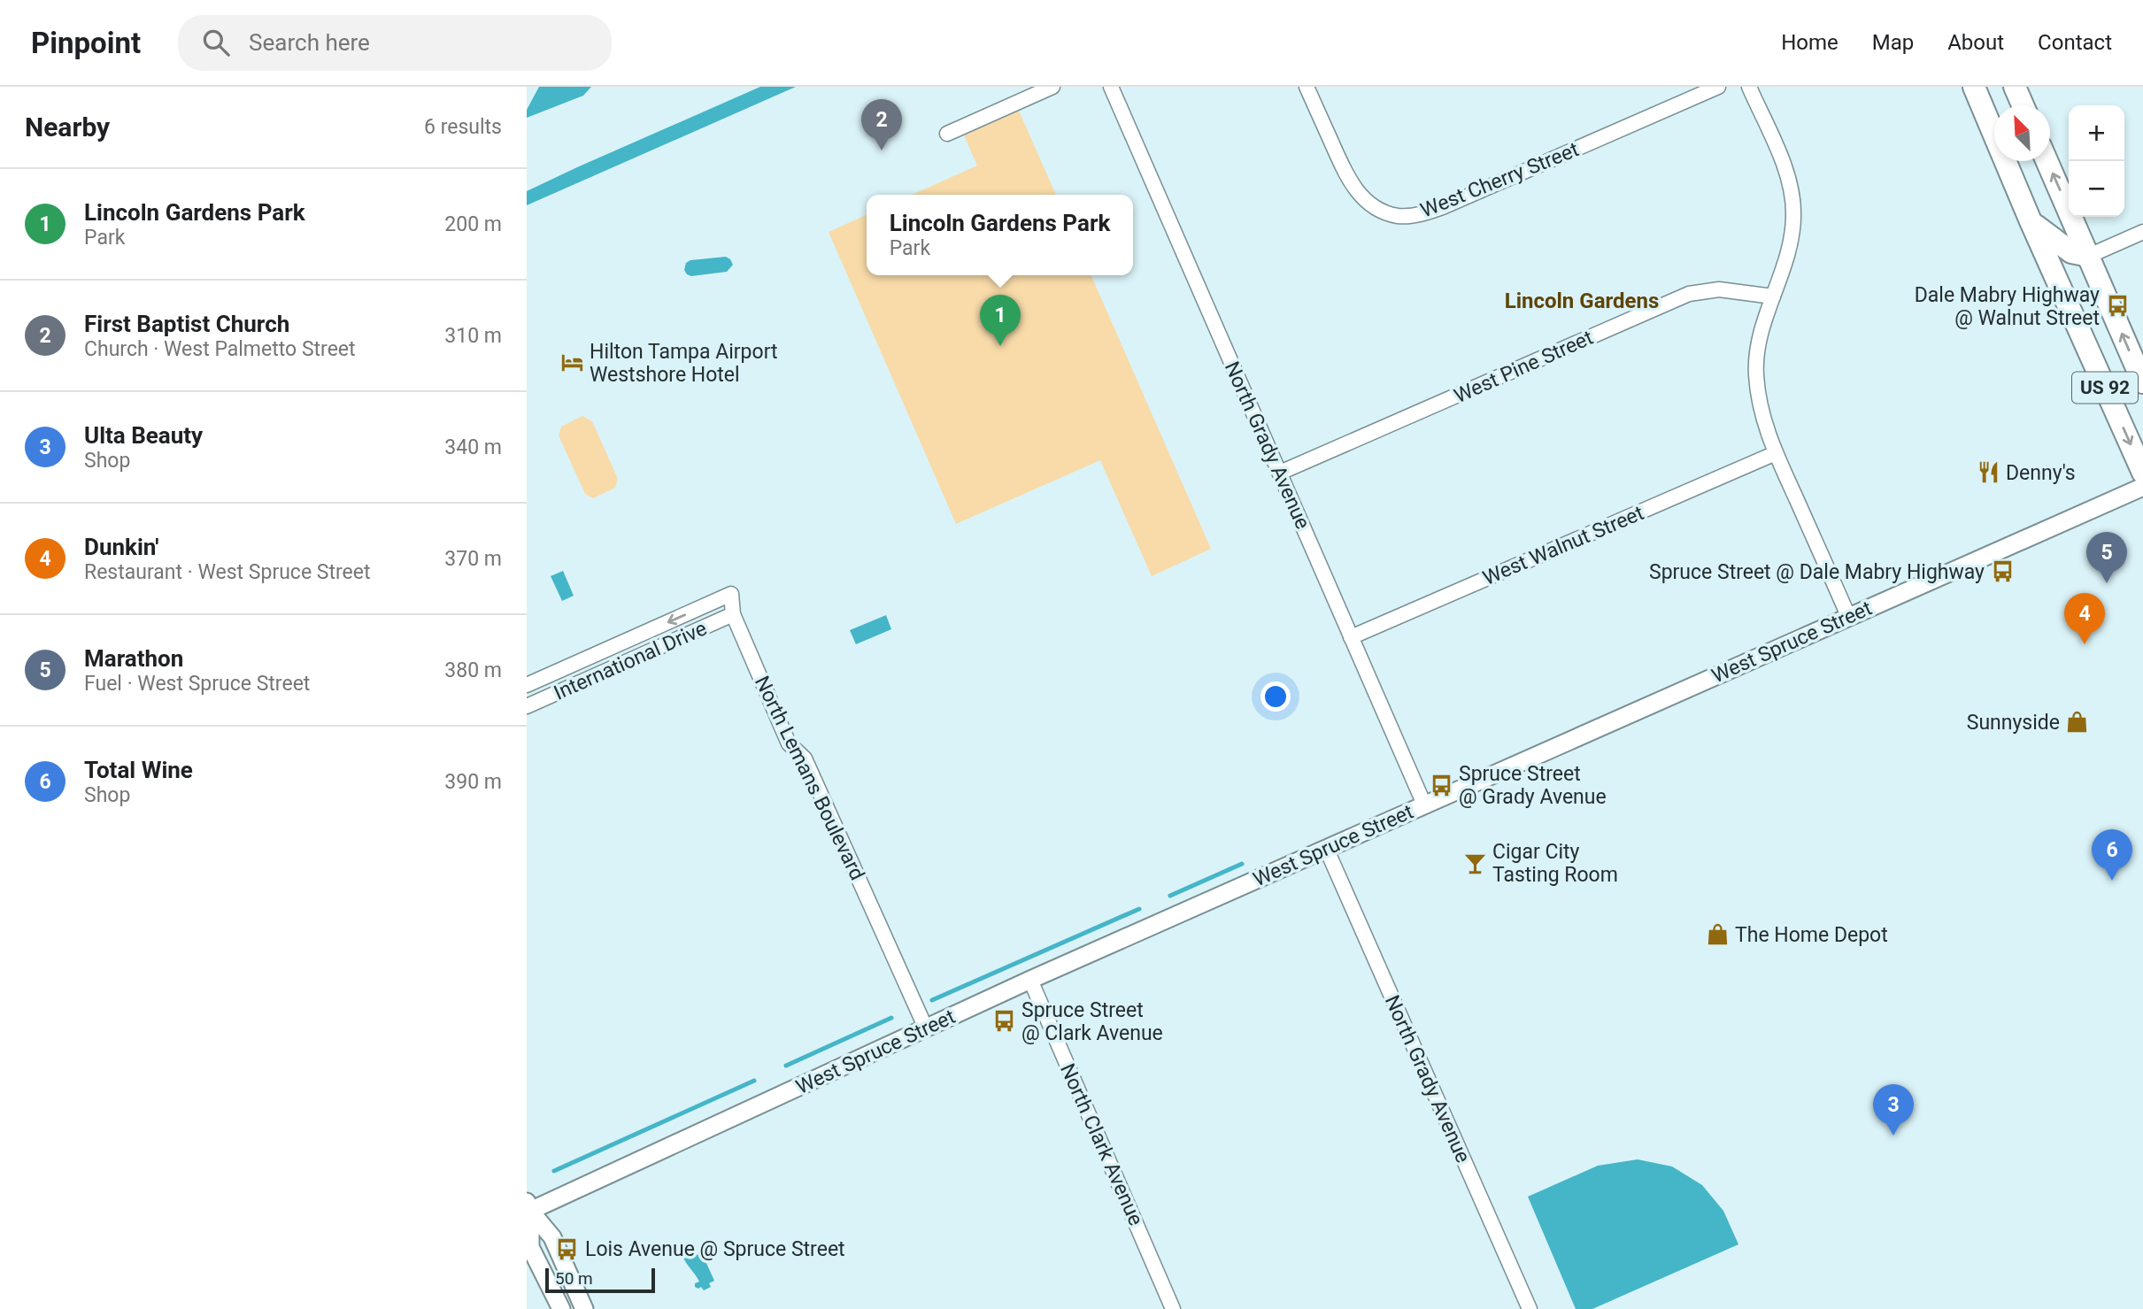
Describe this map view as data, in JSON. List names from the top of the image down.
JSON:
{
  "streets": {
    "main road": ["US 92"],
    "street": [
      "West Cherry Street",
      "West Pine Street",
      "North Grady Avenue",
      "West Walnut Street",
      "West Spruce Street",
      "International Drive",
      "North Lemans Boulevard",
      "North Clark Avenue"
    ]
  },
  "crossings": [
    ["West Pine Street", "North Grady Avenue"],
    ["North Grady Avenue", "West Walnut Street"],
    ["North Grady Avenue", "West Spruce Street"],
    ["West Spruce Street", "North Lemans Boulevard"],
    ["West Spruce Street", "North Clark Avenue"],
    ["International Drive", "North Lemans Boulevard"]
  ],
  "districts": ["Lincoln Gardens"],
  "places": {
    "bus stop": [
      "Dale Mabry Highway @ Walnut Street",
      "Spruce Street @ Dale Mabry Highway",
      "Spruce Street @ Grady Avenue",
      "Spruce Street @ Clark Avenue",
      "Lois Avenue @ Spruce Street"
    ],
    "hotel": ["Hilton Tampa Airport Westshore Hotel"],
    "restaurant": ["Denny's"],
    "shop": ["Sunnyside", "The Home Depot"],
    "bar": ["Cigar City Tasting Room"]
  },
  "scale_bar": "50 m",
  "north": "top left",
  "page": {
    "header": "Pinpoint",
    "search": "Search here",
    "nav": [
      "Home",
      "Map",
      "About",
      "Contact"
    ],
    "heading": ["Nearby", "6 results"],
    "pins": [
      "2",
      "1",
      "5",
      "4",
      "6",
      "3"
    ],
    "map_buttons": ["+", "−"],
    "list": [
      {
        "mark": "1",
        "name": "Lincoln Gardens Park",
        "note": "Park",
        "value": "200 m"
      },
      {
        "mark": "2",
        "name": "First Baptist Church",
        "note": "Church · West Palmetto Street",
        "value": "310 m"
      },
      {
        "mark": "3",
        "name": "Ulta Beauty",
        "note": "Shop",
        "value": "340 m"
      },
      {
        "mark": "4",
        "name": "Dunkin'",
        "note": "Restaurant · West Spruce Street",
        "value": "370 m"
      },
      {
        "mark": "5",
        "name": "Marathon",
        "note": "Fuel · West Spruce Street",
        "value": "380 m"
      },
      {
        "mark": "6",
        "name": "Total Wine",
        "note": "Shop",
        "value": "390 m"
      }
    ],
    "popup": ["Lincoln Gardens Park", "Park"],
    "scale": "50 m"
  }
}
